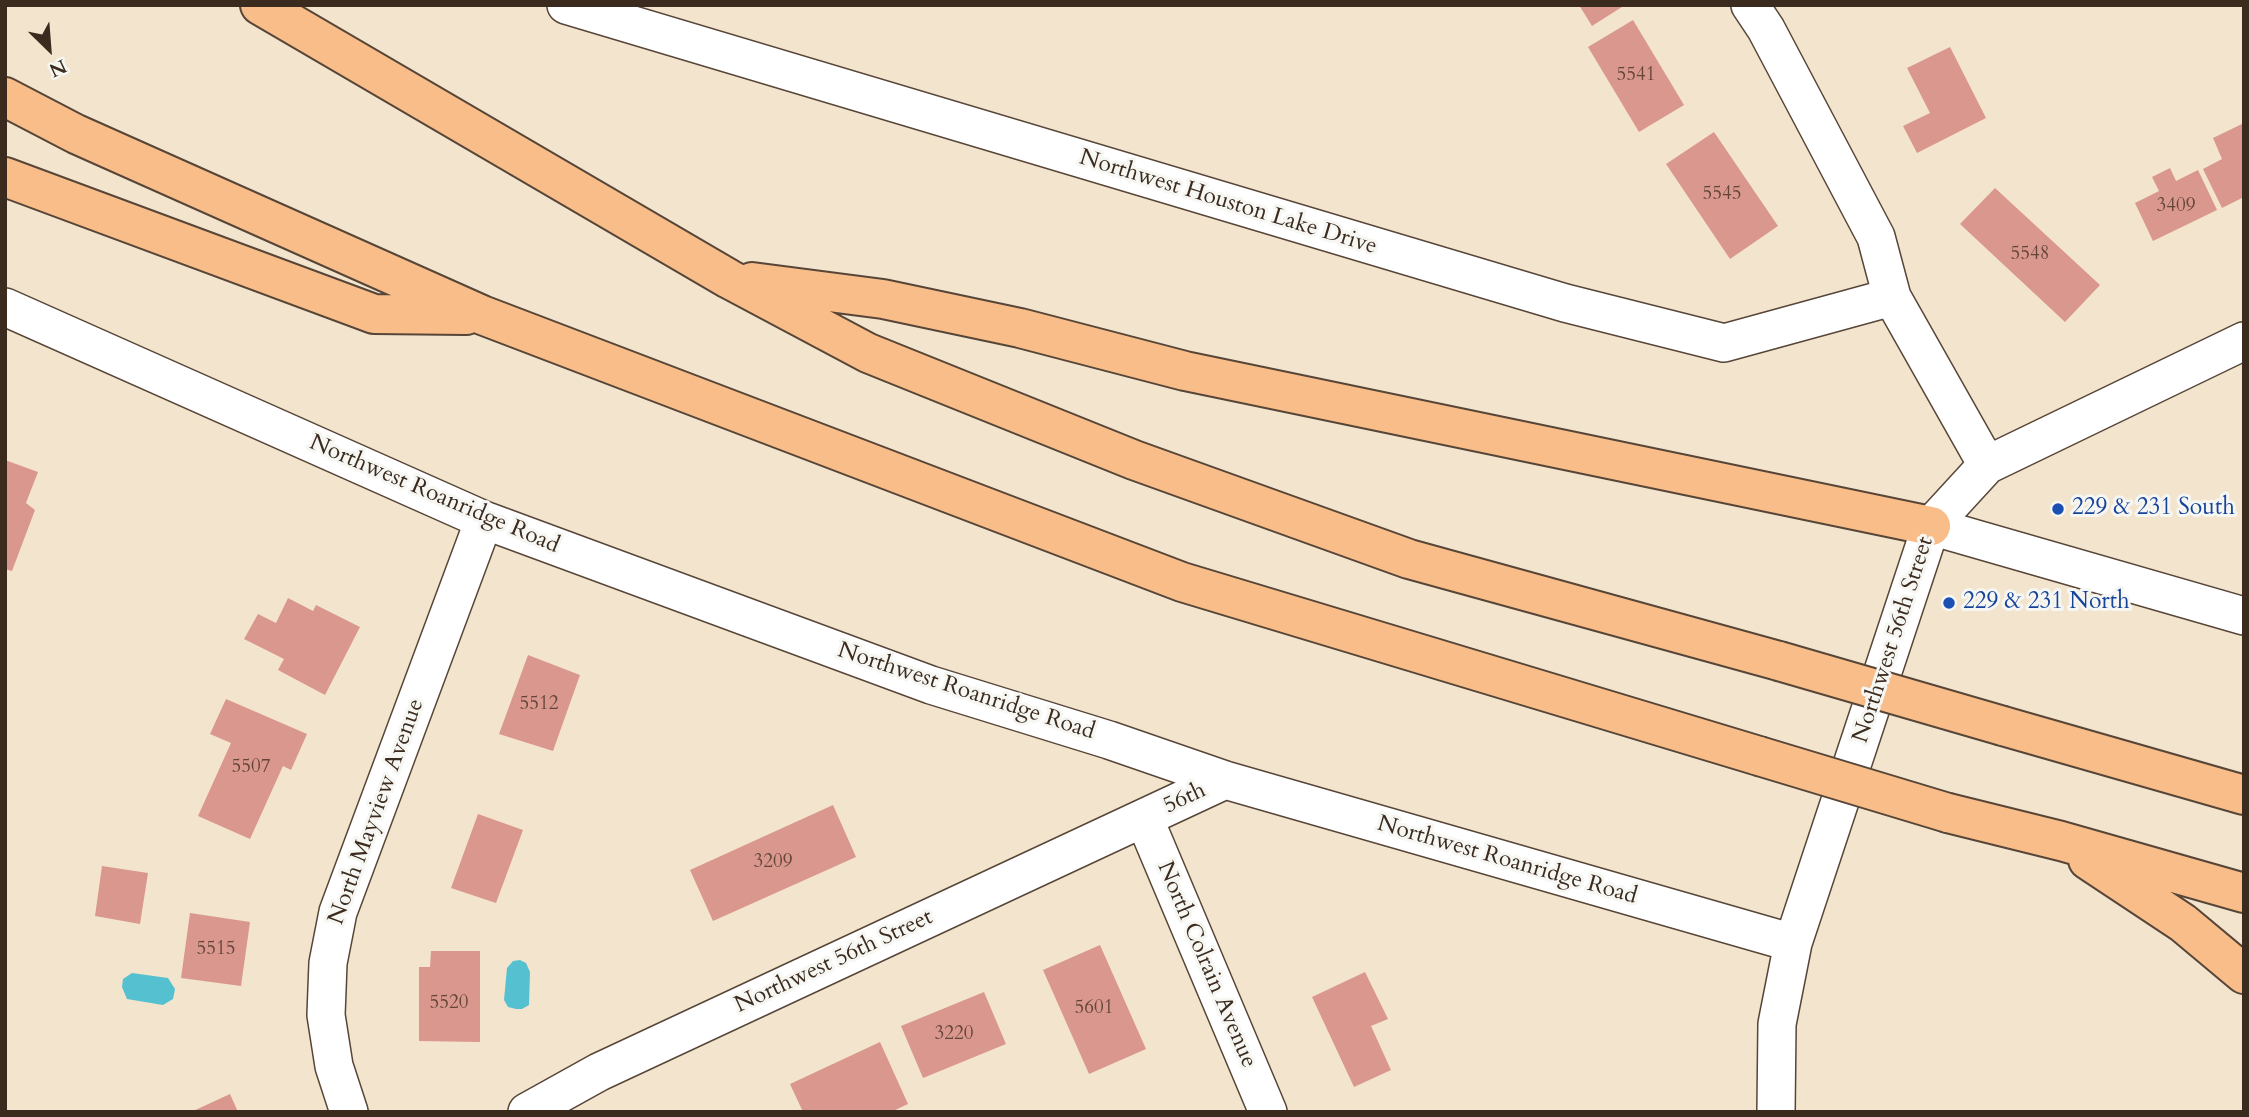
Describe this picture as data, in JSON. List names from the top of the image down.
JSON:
{
  "streets": {
    "street": [
      "Northwest Houston Lake Drive",
      "Northwest Roanridge Road",
      "Northwest 56th Street",
      "56th",
      "North Mayview Avenue",
      "North Colrain Avenue"
    ]
  },
  "crossings": [
    ["Northwest Roanridge Road", "Northwest 56th Street"],
    ["Northwest Roanridge Road", "56th"],
    ["Northwest Roanridge Road", "North Mayview Avenue"],
    ["Northwest 56th Street", "56th"],
    ["Northwest 56th Street", "North Colrain Avenue"],
    ["56th", "North Colrain Avenue"]
  ],
  "places": ["229 & 231 South", "229 & 231 North"],
  "house_numbers": [
    "5541",
    "5545",
    "3409",
    "5548",
    "5512",
    "5507",
    "3209",
    "5515",
    "5520",
    "5601",
    "3220"
  ],
  "north": "bottom right"
}
